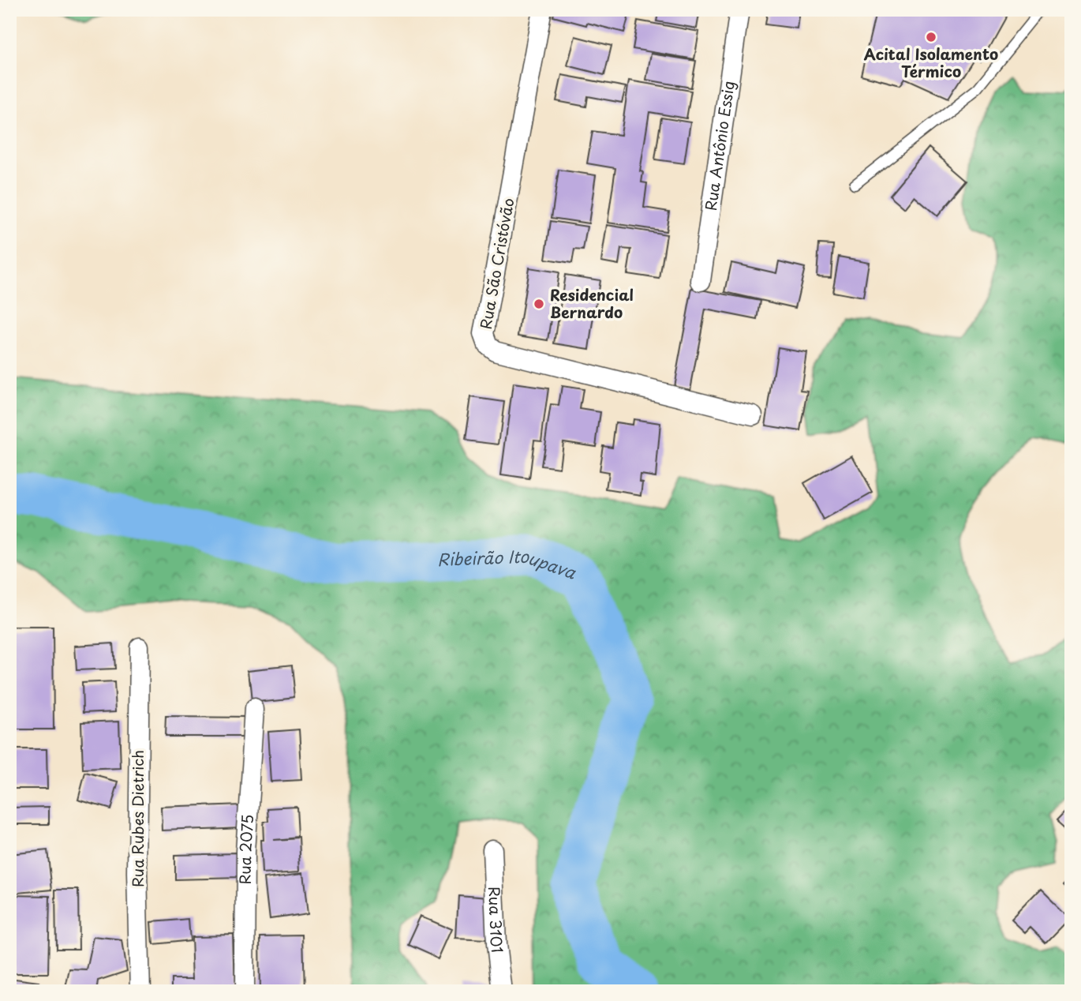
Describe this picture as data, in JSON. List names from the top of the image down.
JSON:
{
  "streets": {
    "street": [
      "Rua Antônio Essig",
      "Rua São Cristóvão",
      "Rua Rubes Dietrich",
      "Rua 2075",
      "Rua 3101"
    ]
  },
  "water": ["Ribeirão Itoupava"],
  "places": ["Acital Isolamento Térmico", "Residencial Bernardo"]
}
